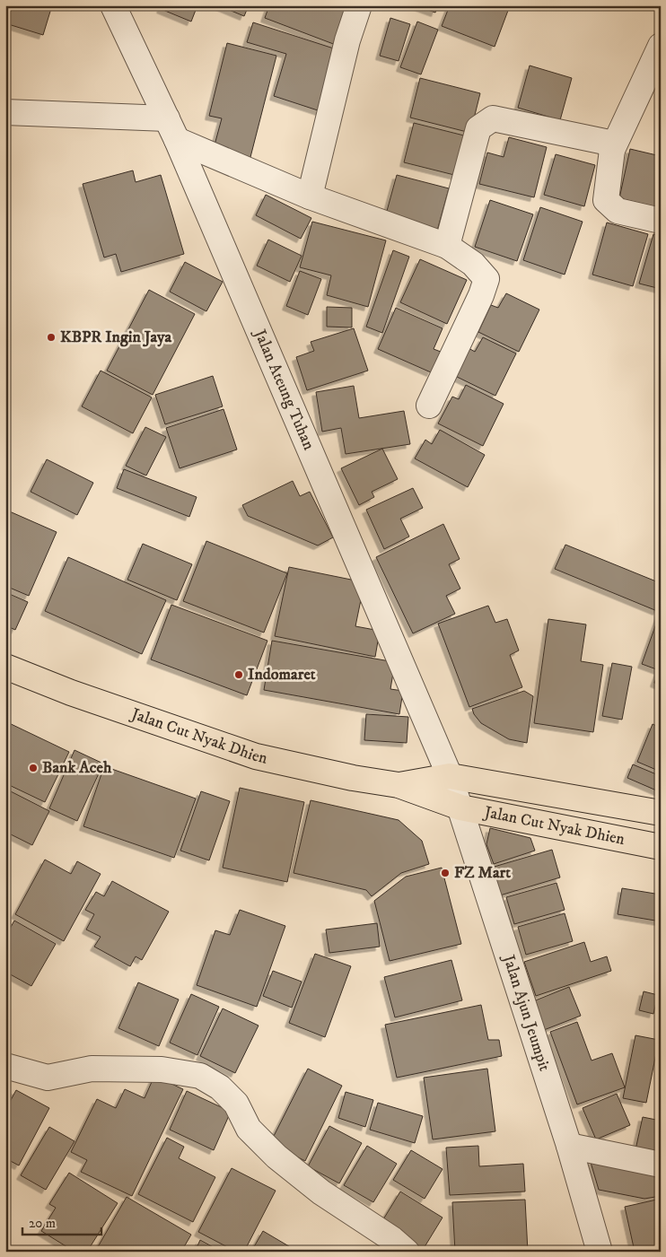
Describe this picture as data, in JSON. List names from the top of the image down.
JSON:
{
  "streets": {
    "highway": ["Jalan Cut Nyak Dhien"],
    "street": ["Jalan Ateung Tuhan", "Jalan Ajun Jeumpit"]
  },
  "crossings": [
    ["Jalan Ateung Tuhan", "Jalan Cut Nyak Dhien"],
    ["Jalan Ateung Tuhan", "Jalan Ajun Jeumpit"],
    ["Jalan Cut Nyak Dhien", "Jalan Ajun Jeumpit"]
  ],
  "places": [
    "KBPR Ingin Jaya",
    "Indomaret",
    "Bank Aceh",
    "FZ Mart"
  ],
  "scale_bar": "20 m"
}
